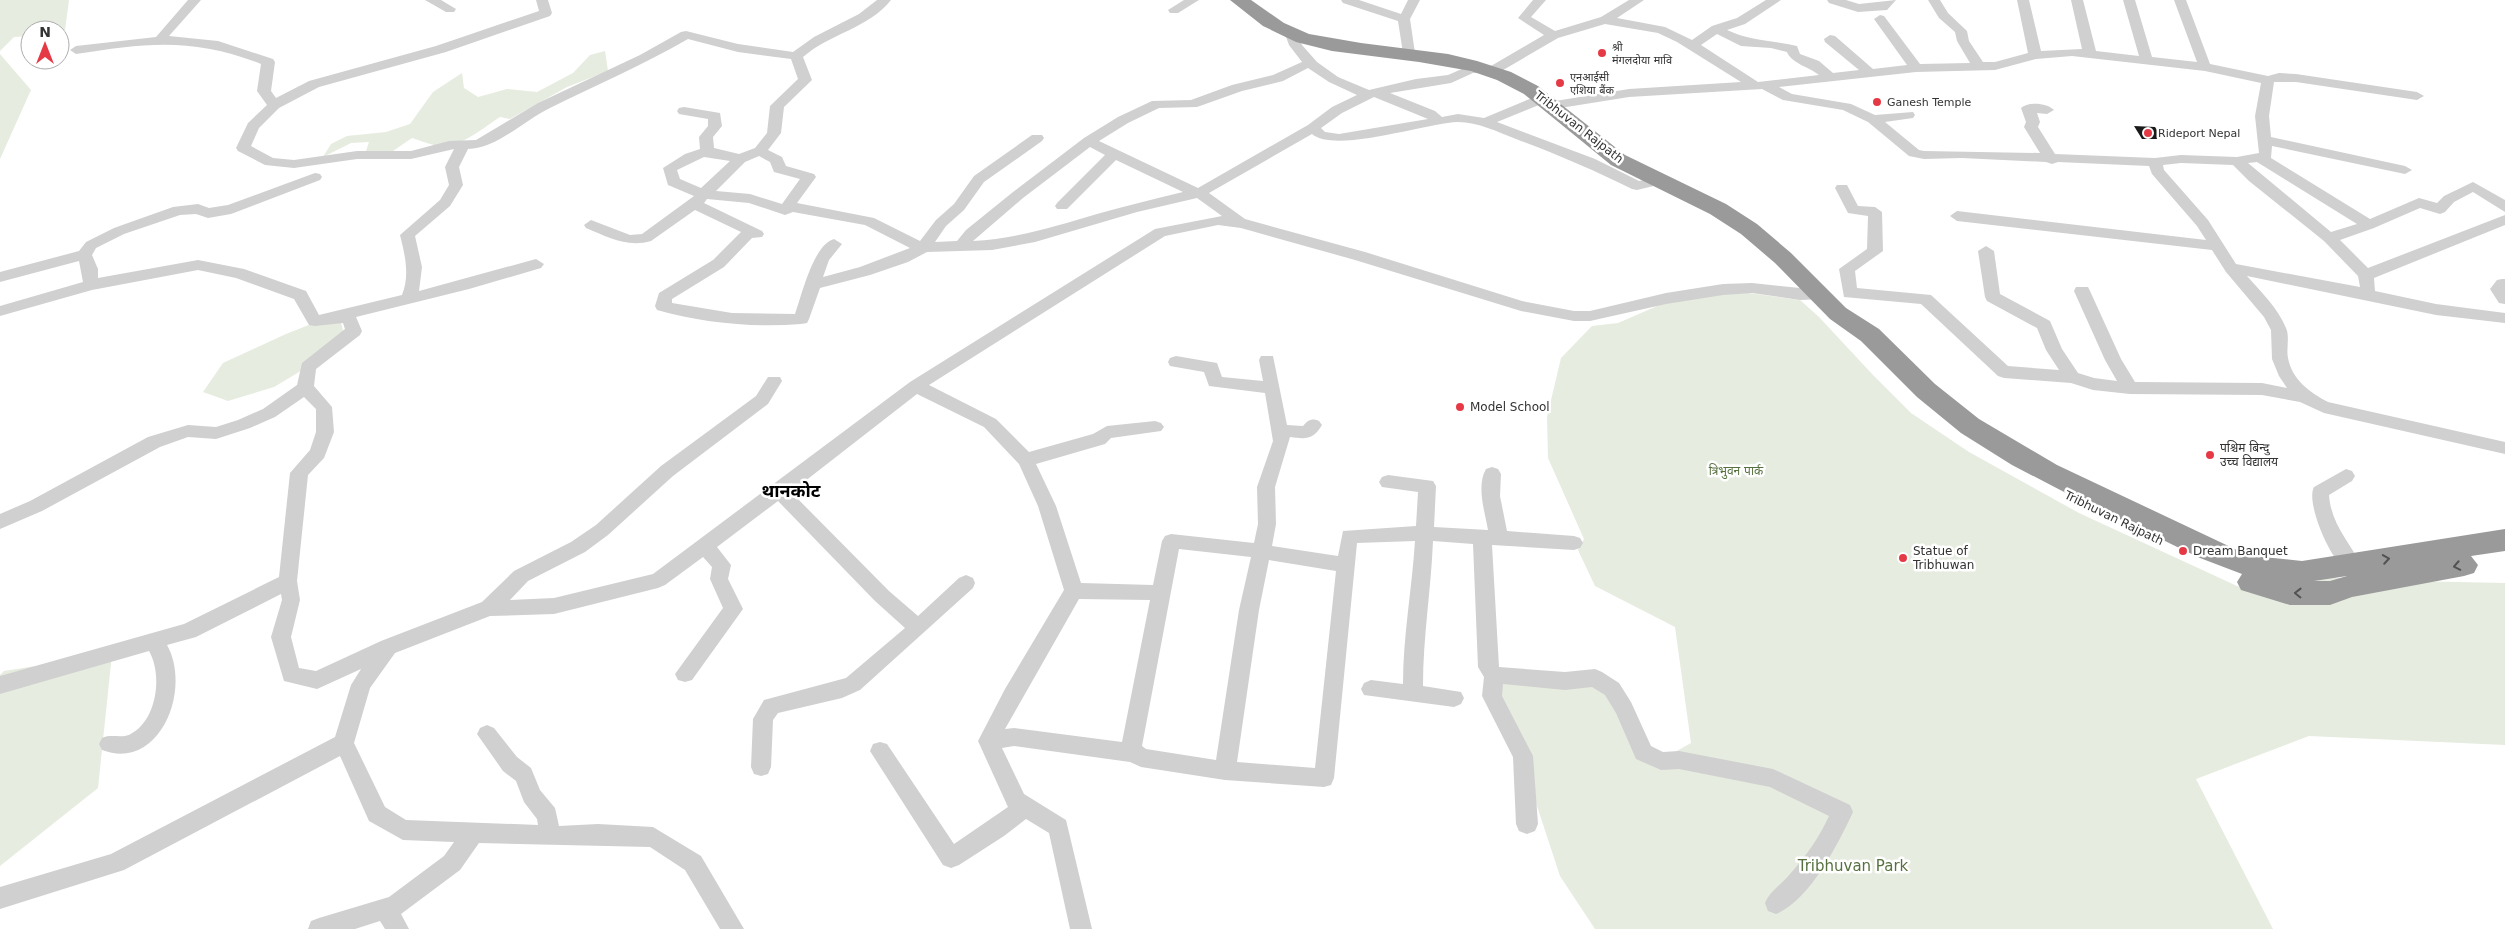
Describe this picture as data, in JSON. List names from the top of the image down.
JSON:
{
  "streets": {
    "highway": ["Tribhuvan Rajpath"]
  },
  "districts": ["थानकोट"],
  "parks": ["त्रिभुवन पार्क", "Tribhuvan Park"],
  "places": [
    "श्री मंगलदोया मावि",
    "एनआईसी एशिया बैंक",
    "Ganesh Temple",
    "Rideport Nepal",
    "Model School",
    "पश्चिम बिन्दु उच्च विद्यालय",
    "Dream Banquet",
    "Statue of Tribhuwan"
  ],
  "north": "top"
}
